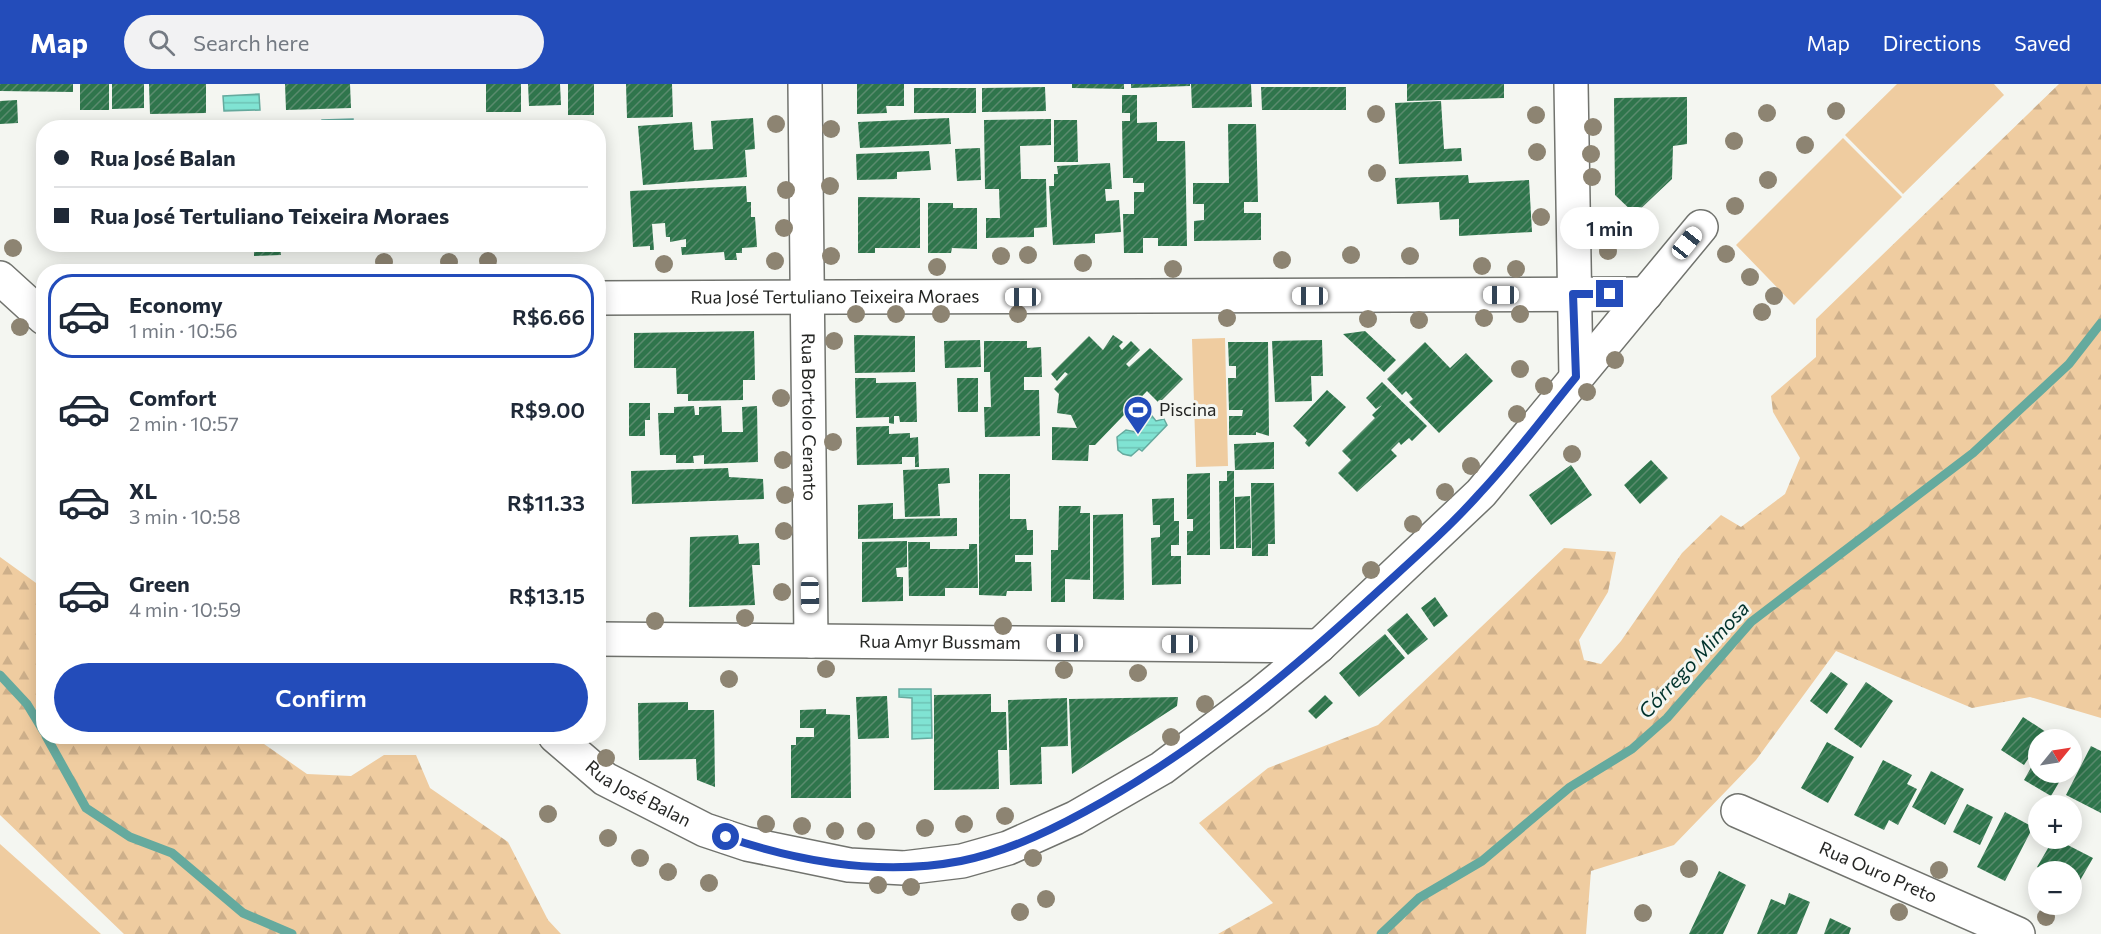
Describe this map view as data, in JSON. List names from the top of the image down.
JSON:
{
  "streets": {
    "street": [
      "Rua José Tertuliano Teixeira Moraes",
      "Rua Bortolo Ceranto",
      "Rua Amyr Bussmam",
      "Rua José Balan",
      "Rua Ouro Preto"
    ]
  },
  "crossings": [
    ["Rua José Tertuliano Teixeira Moraes", "Rua Bortolo Ceranto"],
    ["Rua José Tertuliano Teixeira Moraes", "Rua José Balan"],
    ["Rua Bortolo Ceranto", "Rua Amyr Bussmam"],
    ["Rua Amyr Bussmam", "Rua José Balan"]
  ],
  "water": ["Córrego Mimosa"],
  "places": {
    "sports": ["Piscina"]
  },
  "north": "top right",
  "page": {
    "header": "Map",
    "search": "Search here",
    "nav": ["Map", "Directions", "Saved"],
    "banner": ["Rua José Balan", "Rua José Tertuliano Teixeira Moraes"],
    "bubble": "1 min",
    "list": [
      {
        "name": "Economy",
        "note": "1 min · 10:56",
        "value": "R$6.66"
      },
      {
        "name": "Comfort",
        "note": "2 min · 10:57",
        "value": "R$9.00"
      },
      {
        "name": "XL",
        "note": "3 min · 10:58",
        "value": "R$11.33"
      },
      {
        "name": "Green",
        "note": "4 min · 10:59",
        "value": "R$13.15"
      }
    ],
    "buttons": "Confirm",
    "map_buttons": ["+", "−"]
  }
}
